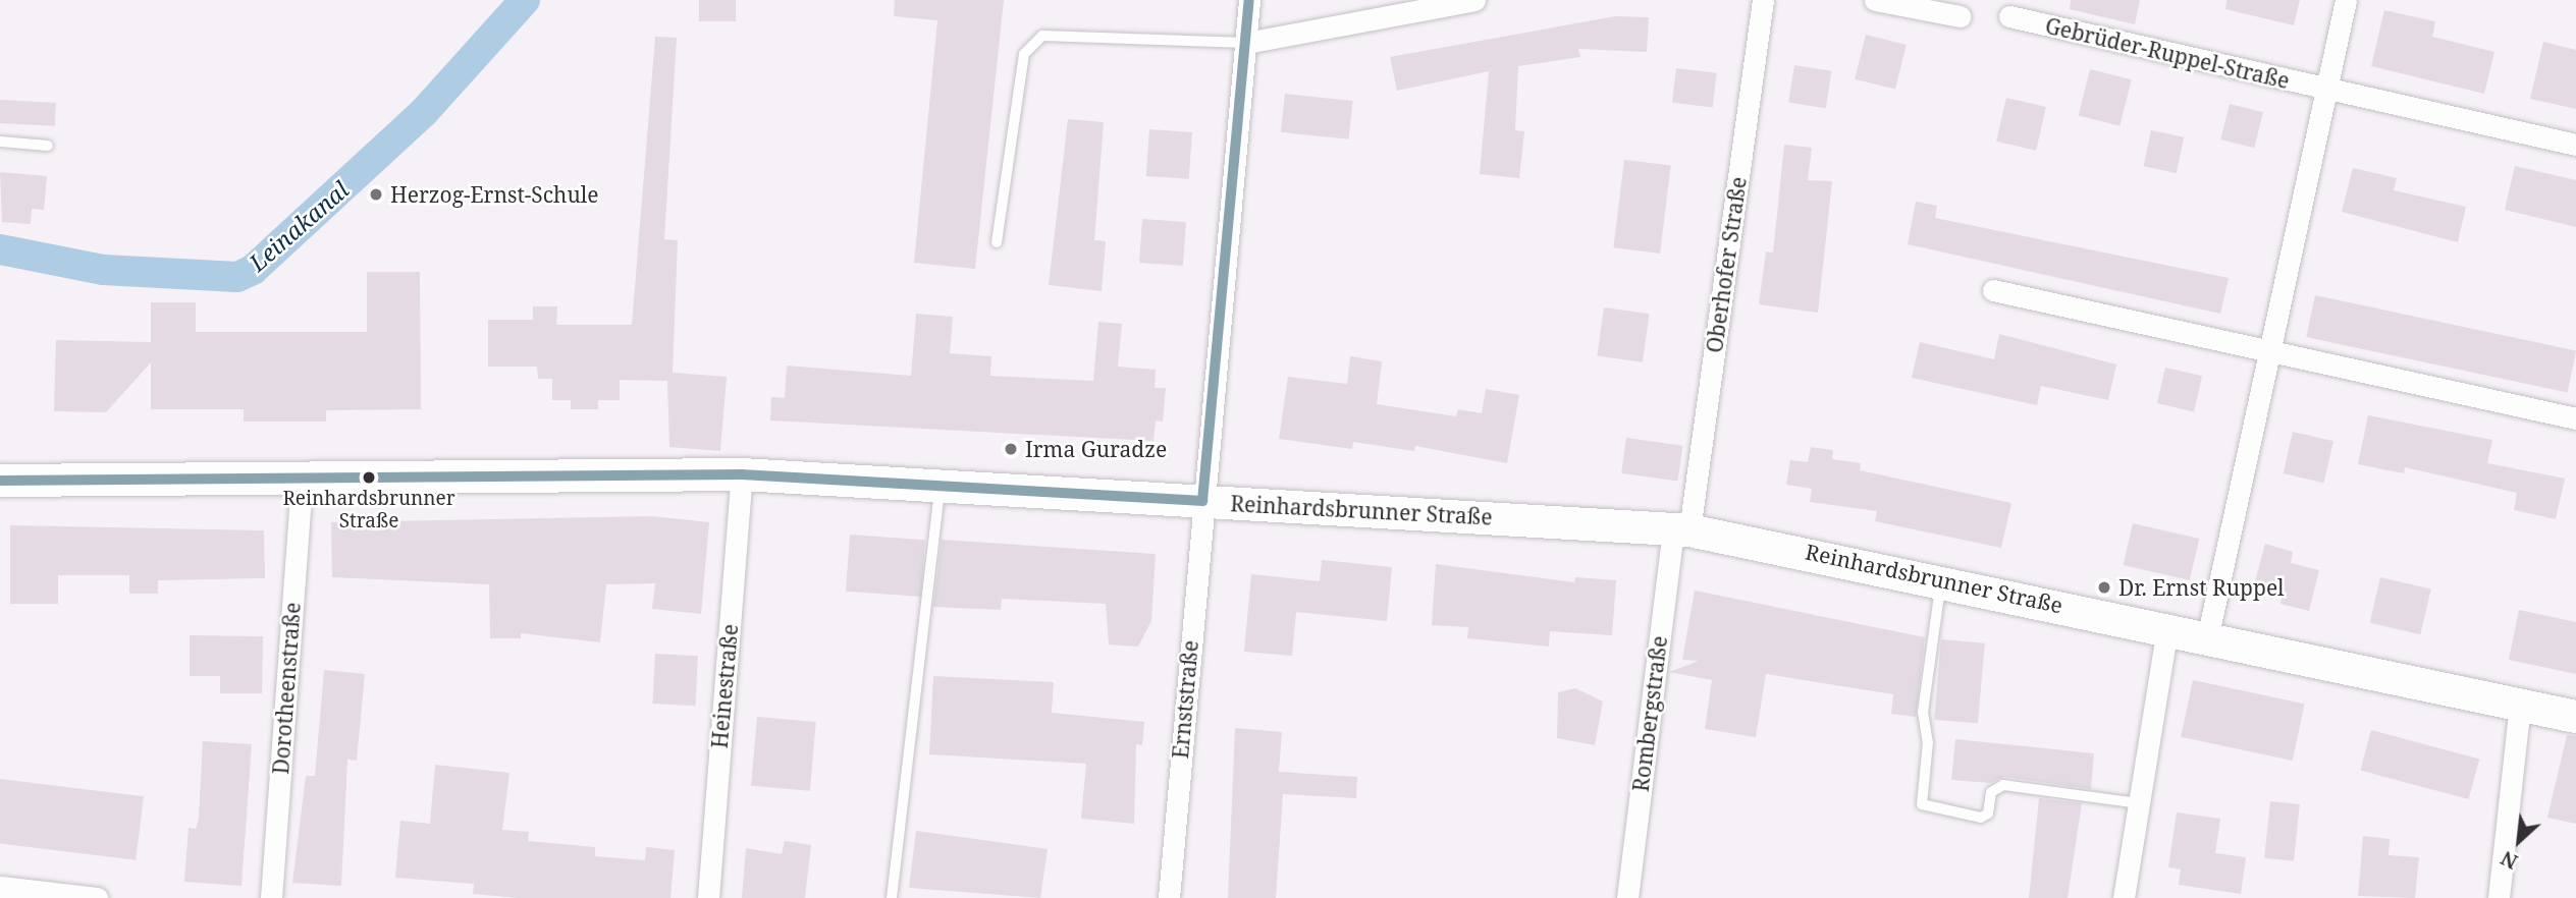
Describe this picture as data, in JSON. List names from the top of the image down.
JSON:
{
  "streets": {
    "street": [
      "Gebrüder-Ruppel-Straße",
      "Oberhofer Straße",
      "Reinhardsbrunner Straße",
      "Heinestraße",
      "Dorotheenstraße",
      "Ernststraße",
      "Rombergstraße"
    ]
  },
  "crossings": [
    ["Oberhofer Straße", "Reinhardsbrunner Straße"],
    ["Oberhofer Straße", "Rombergstraße"],
    ["Reinhardsbrunner Straße", "Heinestraße"],
    ["Reinhardsbrunner Straße", "Dorotheenstraße"],
    ["Reinhardsbrunner Straße", "Ernststraße"],
    ["Reinhardsbrunner Straße", "Rombergstraße"]
  ],
  "water": ["Leinakanal"],
  "places": [
    "Herzog-Ernst-Schule",
    "Irma Guradze",
    "Reinhardsbrunner Straße",
    "Dr. Ernst Ruppel"
  ],
  "north": "bottom left"
}
